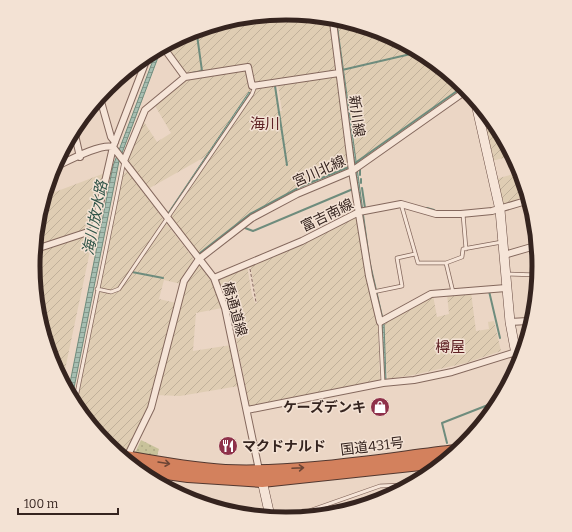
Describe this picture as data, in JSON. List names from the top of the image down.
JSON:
{
  "streets": {
    "highway": ["国道431号"],
    "street": [
      "新川線",
      "宮川北線",
      "富吉南線",
      "橋通道線"
    ]
  },
  "crossings": [
    ["新川線", "宮川北線"],
    ["新川線", "富吉南線"],
    ["宮川北線", "橋通道線"],
    ["富吉南線", "橋通道線"],
    ["橋通道線", "国道431号"]
  ],
  "districts": ["海川", "樽屋"],
  "water": ["海川放水路"],
  "places": {
    "shop": ["ケーズデンキ"],
    "restaurant": ["マクドナルド"]
  },
  "scale_bar": "100 m"
}
